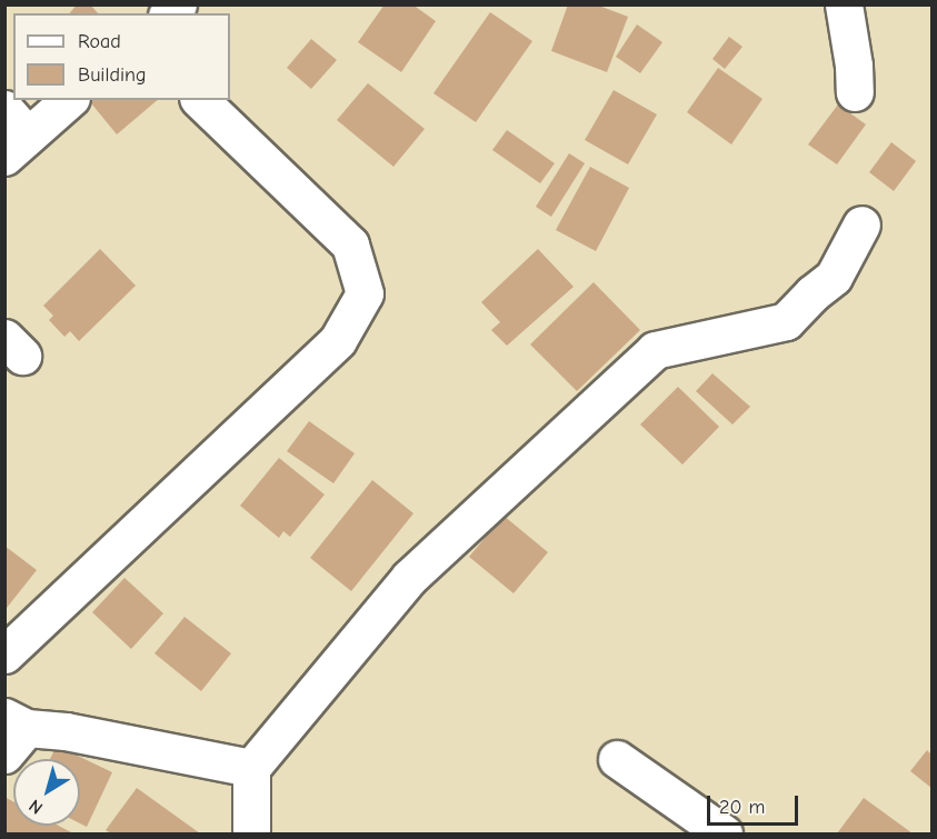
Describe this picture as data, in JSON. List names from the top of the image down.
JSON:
{
  "legend": ["Road", "Building"],
  "scale_bar": "20 m",
  "north": "bottom left"
}
